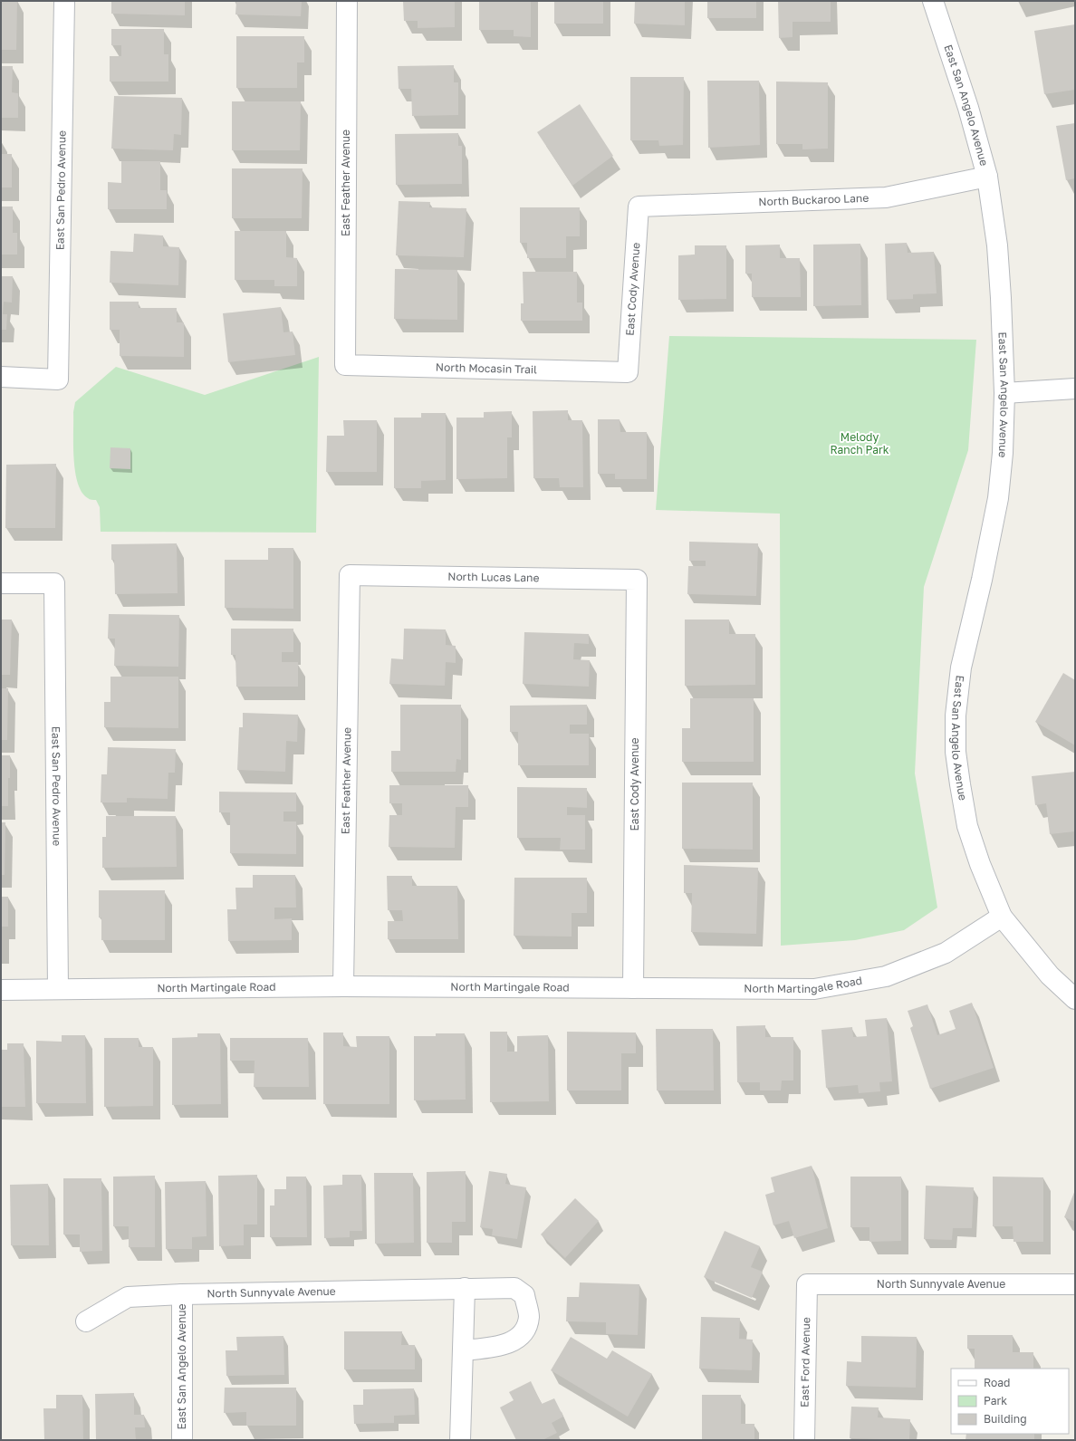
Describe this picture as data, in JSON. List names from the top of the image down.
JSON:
{
  "streets": {
    "street": [
      "East San Angelo Avenue",
      "East Feather Avenue",
      "East San Pedro Avenue",
      "North Buckaroo Lane",
      "East Cody Avenue",
      "North Mocasin Trail",
      "North Lucas Lane",
      "North Martingale Road",
      "North Sunnyvale Avenue",
      "East Ford Avenue"
    ]
  },
  "crossings": [
    ["East San Angelo Avenue", "North Buckaroo Lane"],
    ["East San Angelo Avenue", "North Martingale Road"],
    ["East San Angelo Avenue", "North Sunnyvale Avenue"],
    ["East Feather Avenue", "North Mocasin Trail"],
    ["East Feather Avenue", "North Lucas Lane"],
    ["East Feather Avenue", "North Martingale Road"],
    ["East San Pedro Avenue", "North Martingale Road"],
    ["North Buckaroo Lane", "East Cody Avenue"],
    ["East Cody Avenue", "North Mocasin Trail"],
    ["East Cody Avenue", "North Lucas Lane"],
    ["East Cody Avenue", "North Martingale Road"],
    ["North Sunnyvale Avenue", "East Ford Avenue"]
  ],
  "parks": ["Melody Ranch Park"],
  "legend": ["Road", "Park", "Building"]
}
